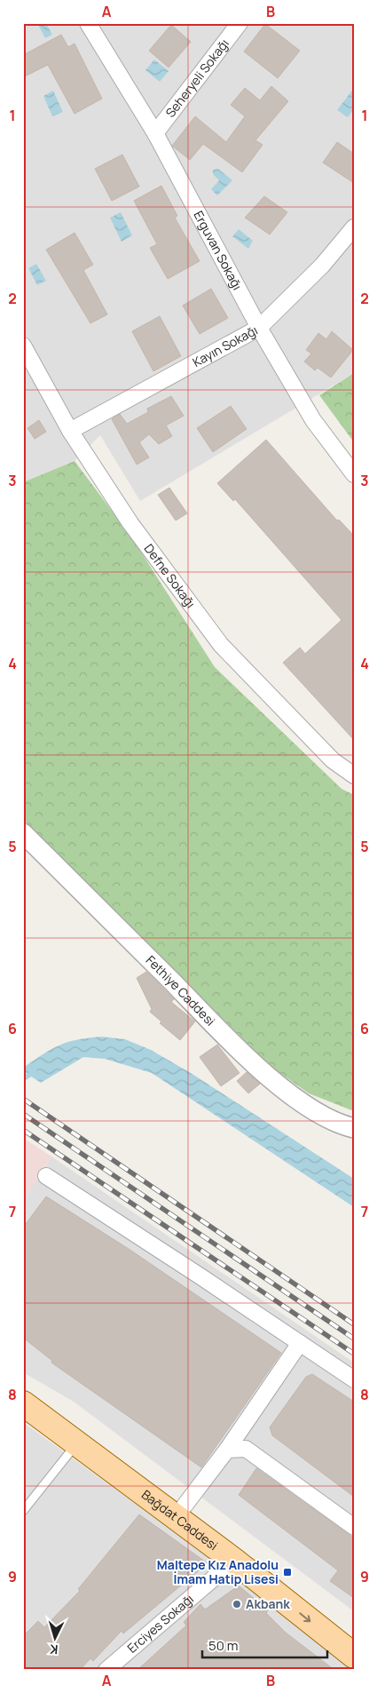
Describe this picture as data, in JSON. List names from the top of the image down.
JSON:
{
  "streets": {
    "main road": ["Bağdat Caddesi"],
    "street": [
      "Seheryeli Sokağı",
      "Erguvan Sokağı",
      "Kayın Sokağı",
      "Defne Sokağı",
      "Fethiye Caddesi",
      "Erciyes Sokağı"
    ]
  },
  "crossings": [
    ["Seheryeli Sokağı", "Erguvan Sokağı"],
    ["Erguvan Sokağı", "Kayın Sokağı"],
    ["Kayın Sokağı", "Defne Sokağı"],
    ["Bağdat Caddesi", "Erciyes Sokağı"]
  ],
  "places": {
    "transit": ["Maltepe Kız Anadolu İmam Hatip Lisesi"],
    "other": ["Akbank"]
  },
  "scale_bar": "50 m",
  "north": "bottom",
  "grid": {
    "columns": ["A", "B"],
    "rows": [
      "1",
      "2",
      "3",
      "4",
      "5",
      "6",
      "7",
      "8",
      "9"
    ]
  }
}
